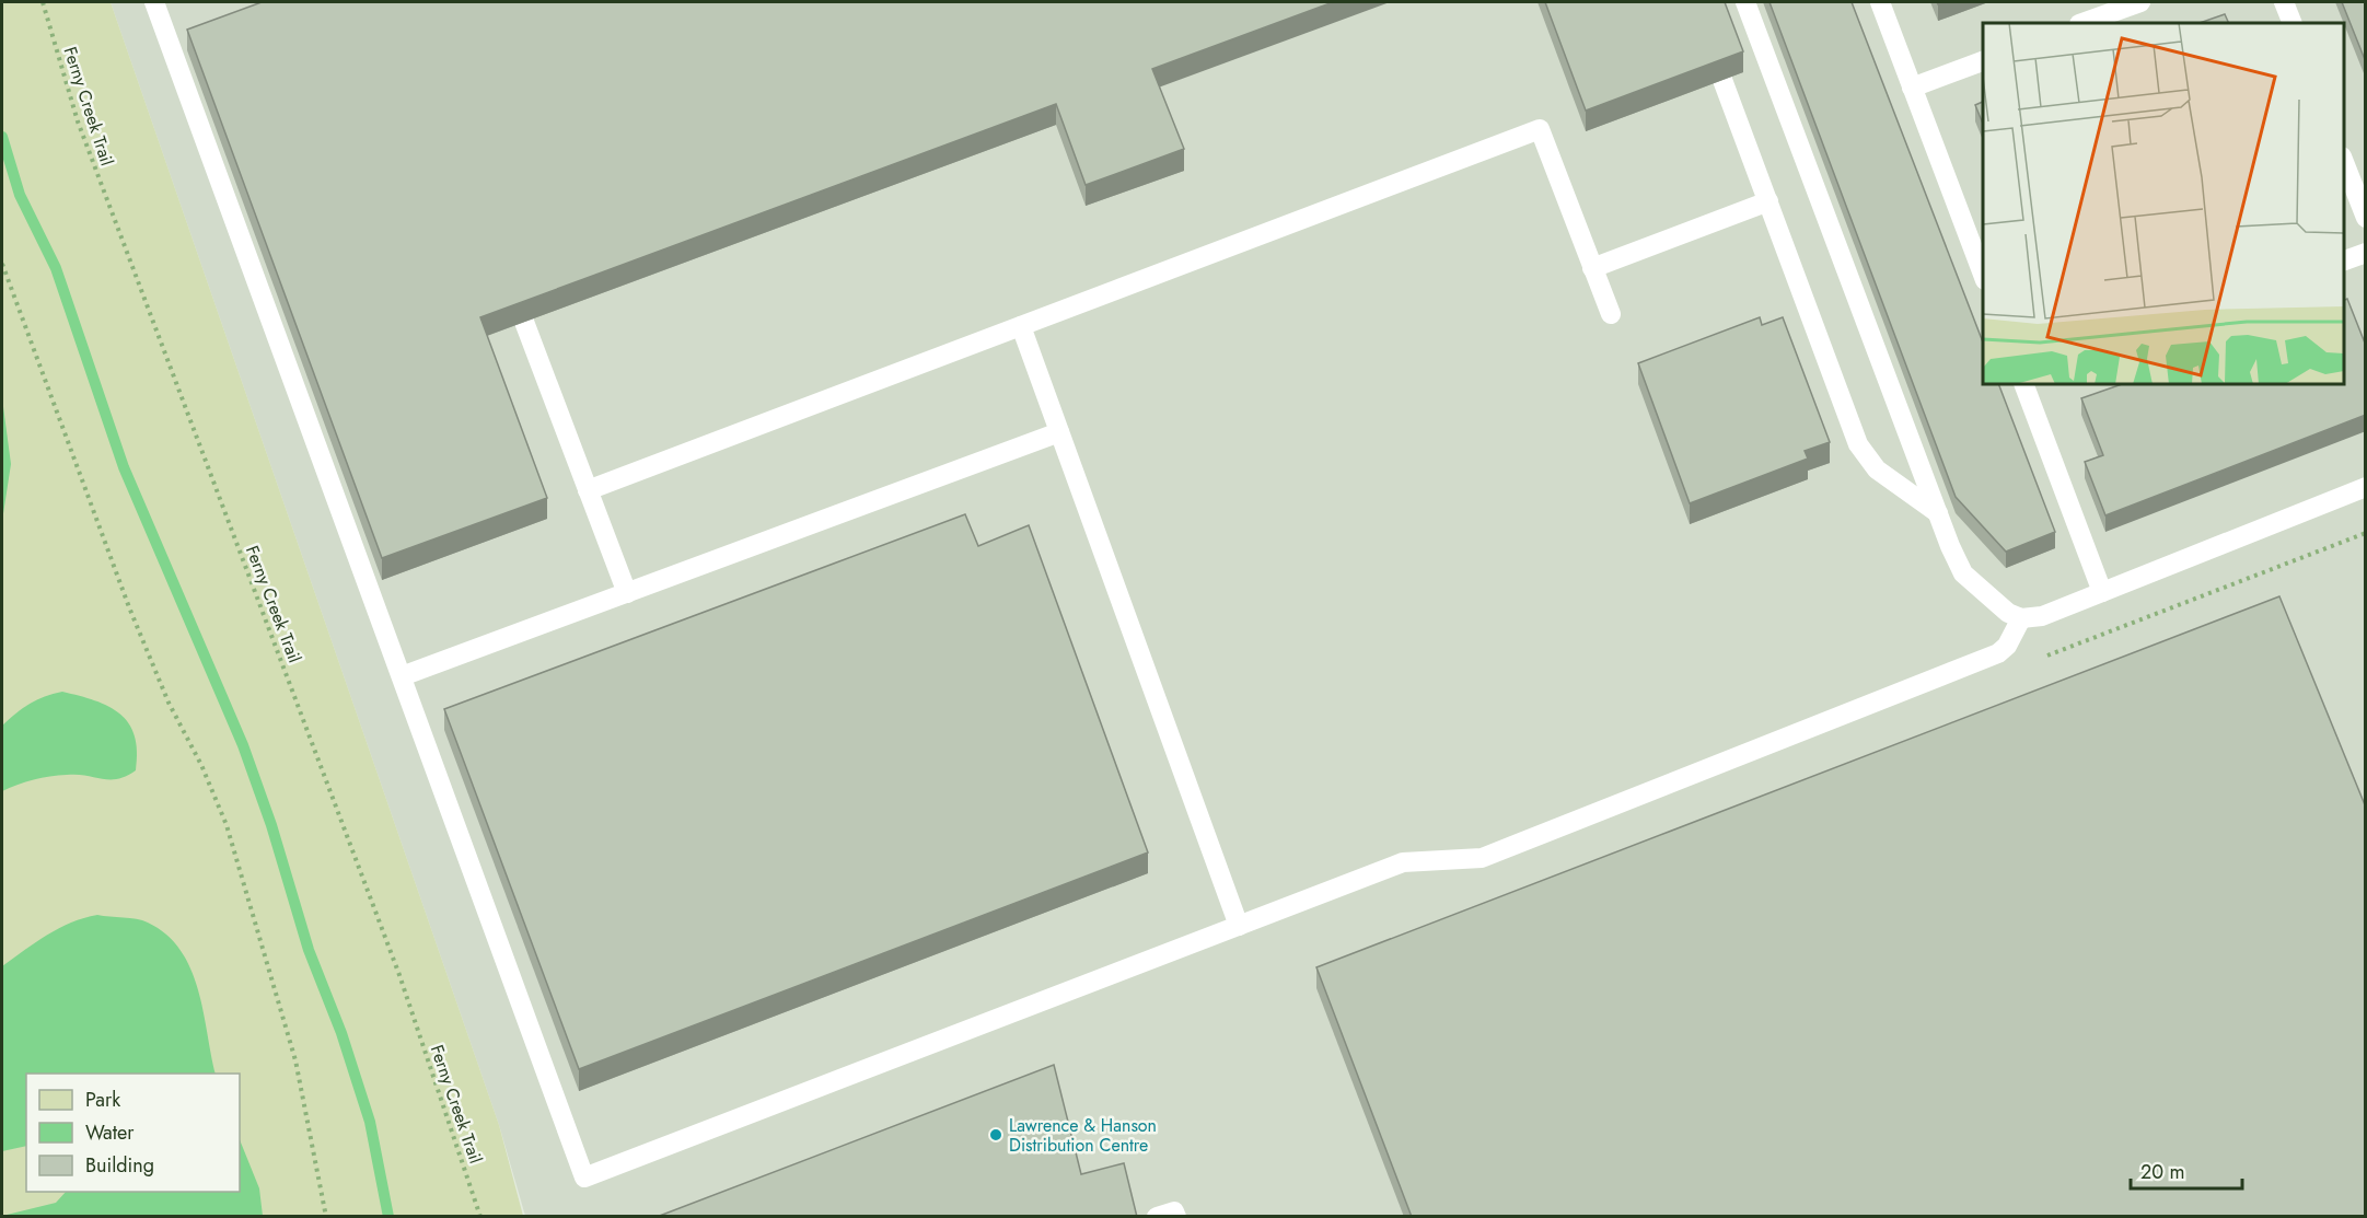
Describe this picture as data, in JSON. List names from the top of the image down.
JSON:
{
  "streets": {
    "path": ["Ferny Creek Trail"]
  },
  "places": ["Lawrence & Hanson Distribution Centre"],
  "legend": ["Park", "Water", "Building"],
  "scale_bar": "20 m"
}
